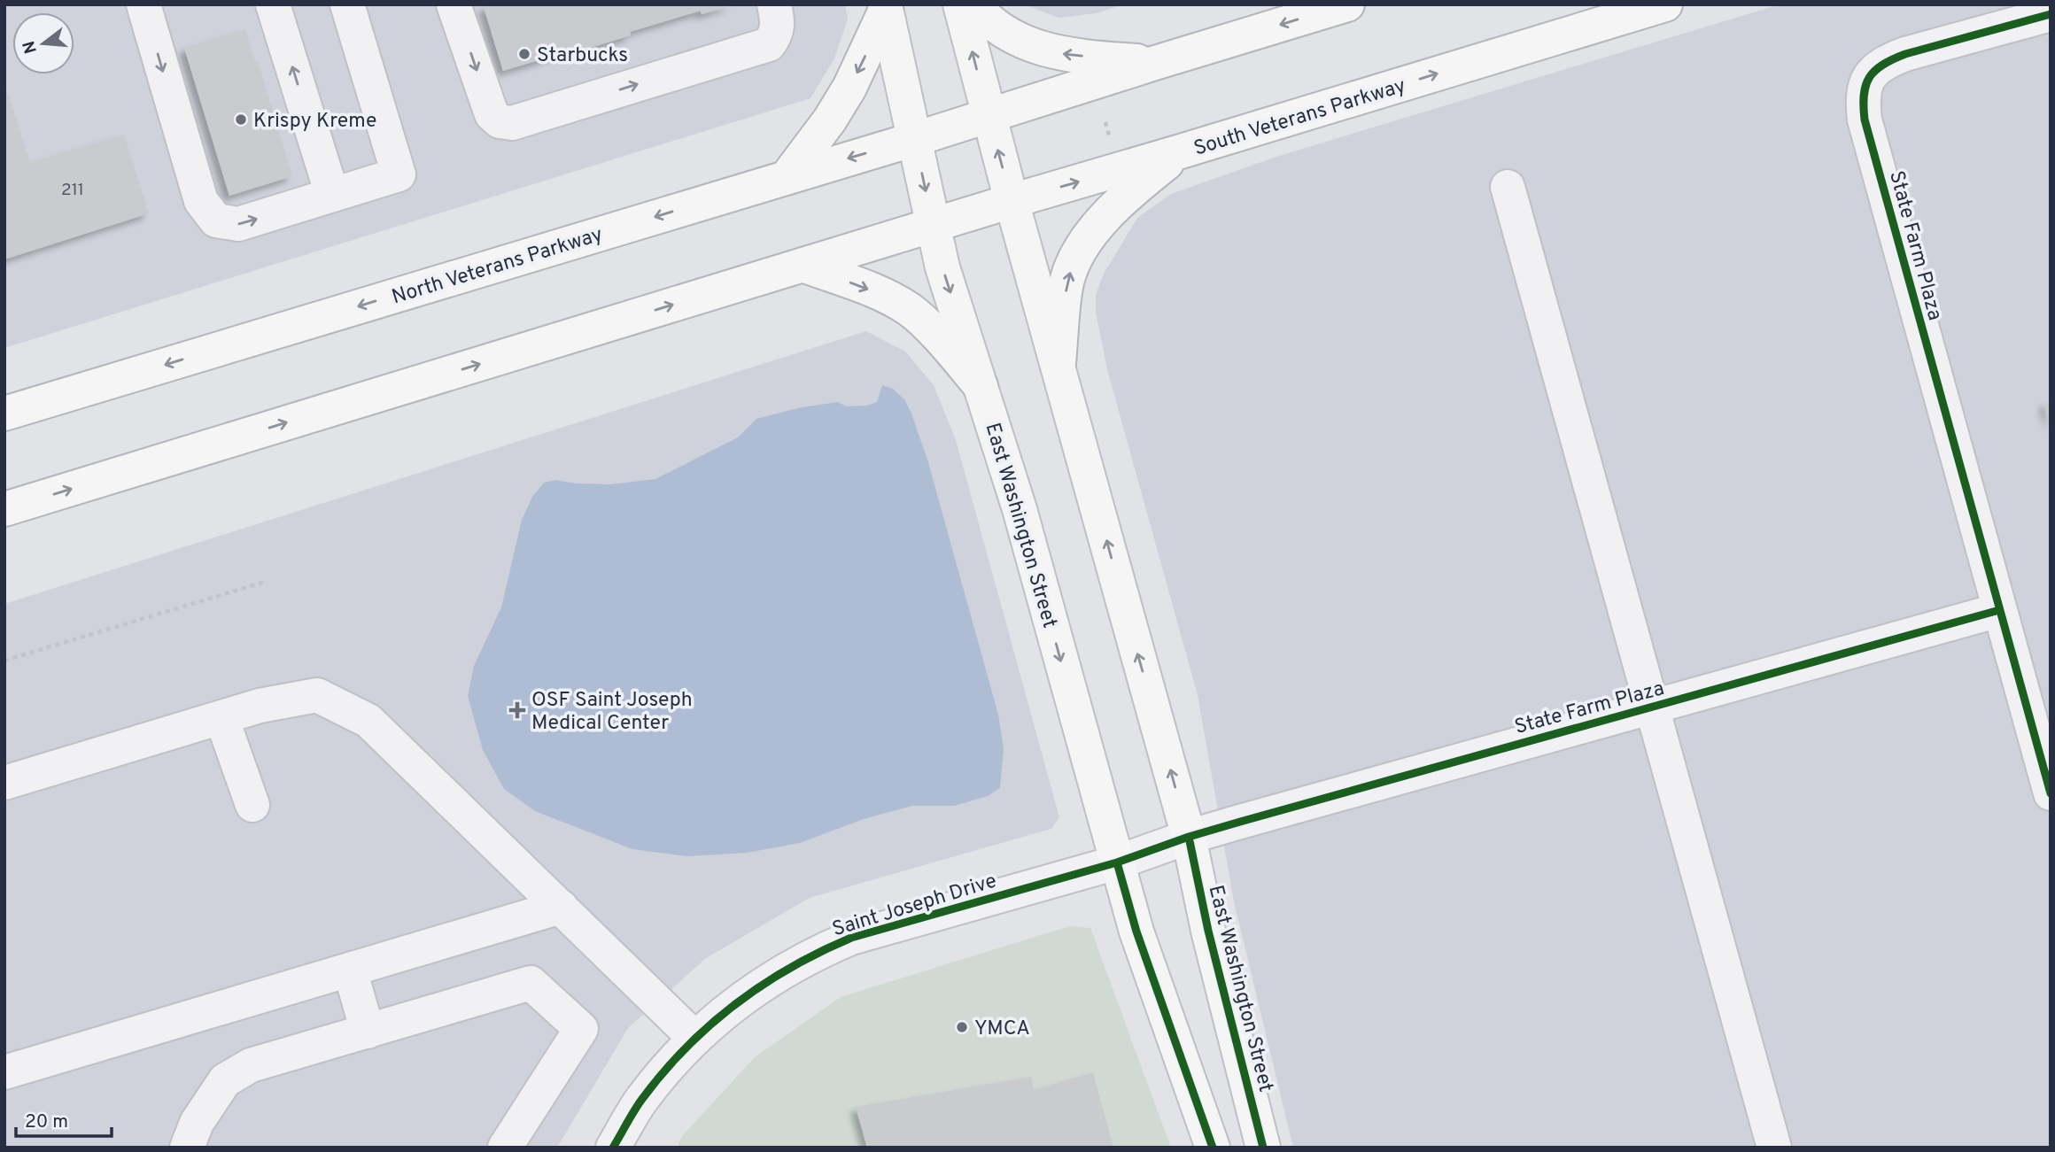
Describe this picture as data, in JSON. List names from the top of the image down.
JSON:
{
  "streets": {
    "main road": ["South Veterans Parkway", "North Veterans Parkway", "East Washington Street"],
    "street": ["State Farm Plaza", "Saint Joseph Drive"]
  },
  "crossings": [
    ["South Veterans Parkway", "East Washington Street"],
    ["State Farm Plaza", "East Washington Street"],
    ["State Farm Plaza", "Saint Joseph Drive"],
    ["North Veterans Parkway", "East Washington Street"],
    ["East Washington Street", "Saint Joseph Drive"]
  ],
  "places": {
    "other": ["Starbucks", "Krispy Kreme", "YMCA"],
    "health": ["OSF Saint Joseph Medical Center"]
  },
  "house_numbers": ["211"],
  "scale_bar": "20 m",
  "north": "left"
}
